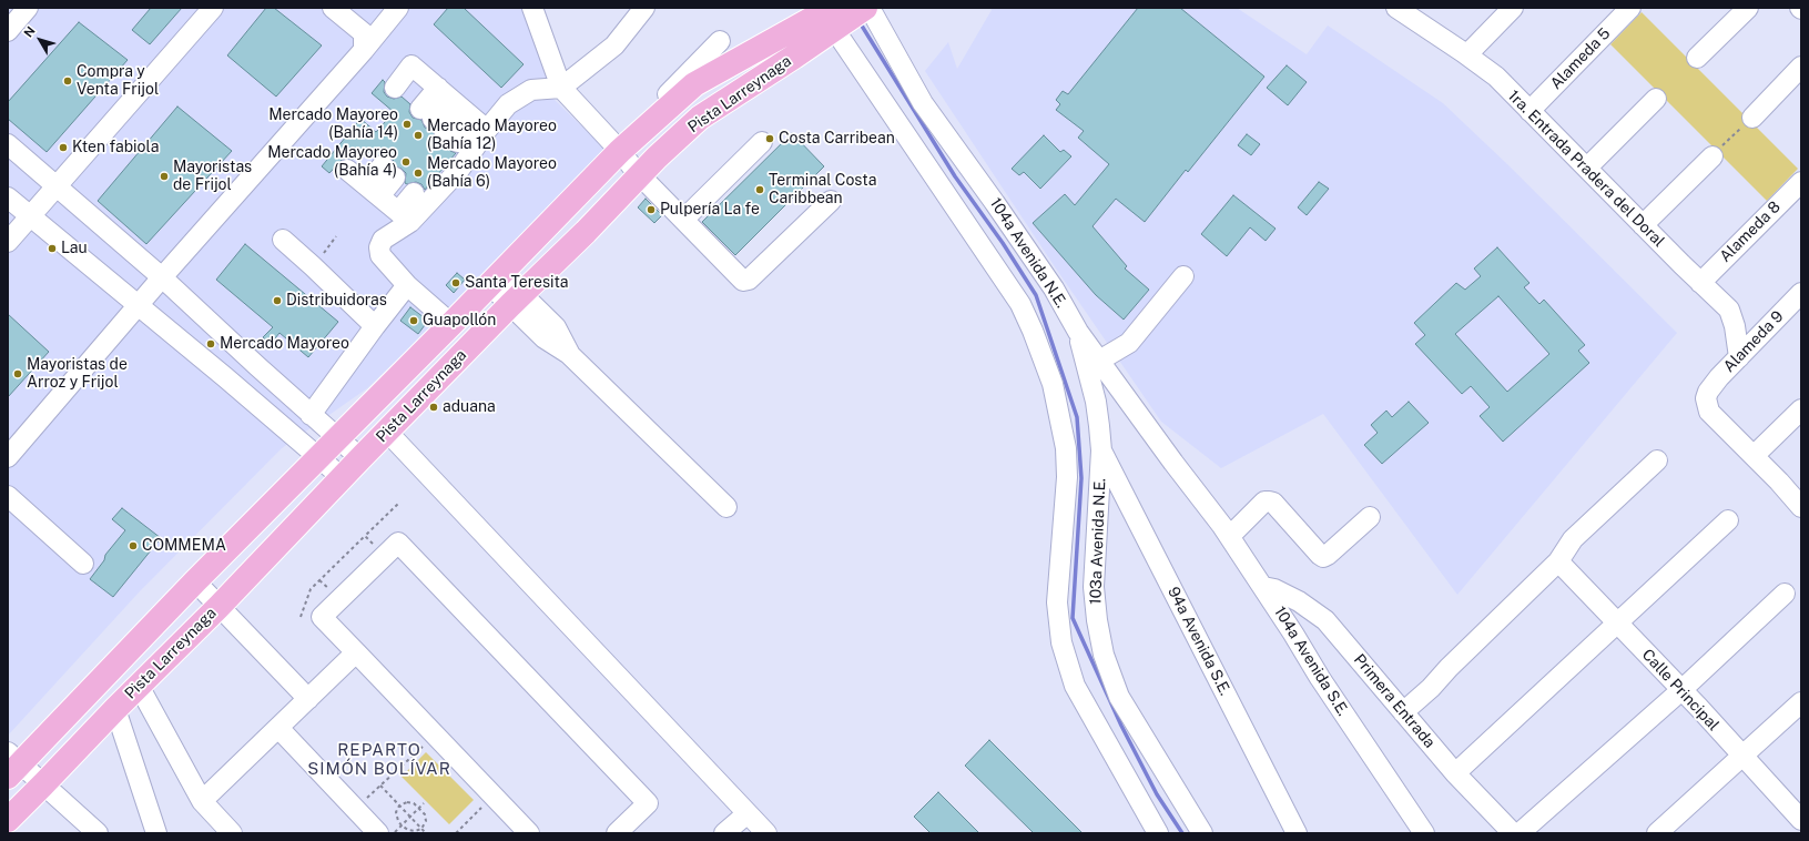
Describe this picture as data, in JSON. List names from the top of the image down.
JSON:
{
  "streets": {
    "main road": ["Pista Larreynaga"],
    "street": [
      "Alameda 5",
      "1ra. Entrada Pradera del Doral",
      "Alameda 8",
      "104a Avenida N.E.",
      "Alameda 9",
      "103a Avenida N.E.",
      "94a Avenida S.E.",
      "104a Avenida S.E.",
      "Calle Principal",
      "Primera Entrada"
    ]
  },
  "crossings": [
    ["Alameda 5", "1ra. Entrada Pradera del Doral"],
    ["1ra. Entrada Pradera del Doral", "Alameda 8"],
    ["1ra. Entrada Pradera del Doral", "Alameda 9"],
    ["104a Avenida N.E.", "103a Avenida N.E."],
    ["104a Avenida N.E.", "104a Avenida S.E."],
    ["103a Avenida N.E.", "94a Avenida S.E."],
    ["104a Avenida S.E.", "Primera Entrada"]
  ],
  "districts": ["REPARTO SIMÓN BOLÍVAR"],
  "places": [
    "Compra y Venta Frijol",
    "Mercado Mayoreo (Bahía 14)",
    "Mercado Mayoreo (Bahía 12)",
    "Costa Carribean",
    "Kten fabiola",
    "Mercado Mayoreo (Bahía 4)",
    "Mercado Mayoreo (Bahía 6)",
    "Mayoristas de Frijol",
    "Terminal Costa Caribbean",
    "Pulpería La fe",
    "Lau",
    "Santa Teresita",
    "Distribuidoras",
    "Guapollón",
    "Mercado Mayoreo",
    "Mayoristas de Arroz y Frijol",
    "aduana",
    "COMMEMA"
  ],
  "north": "top left"
}
